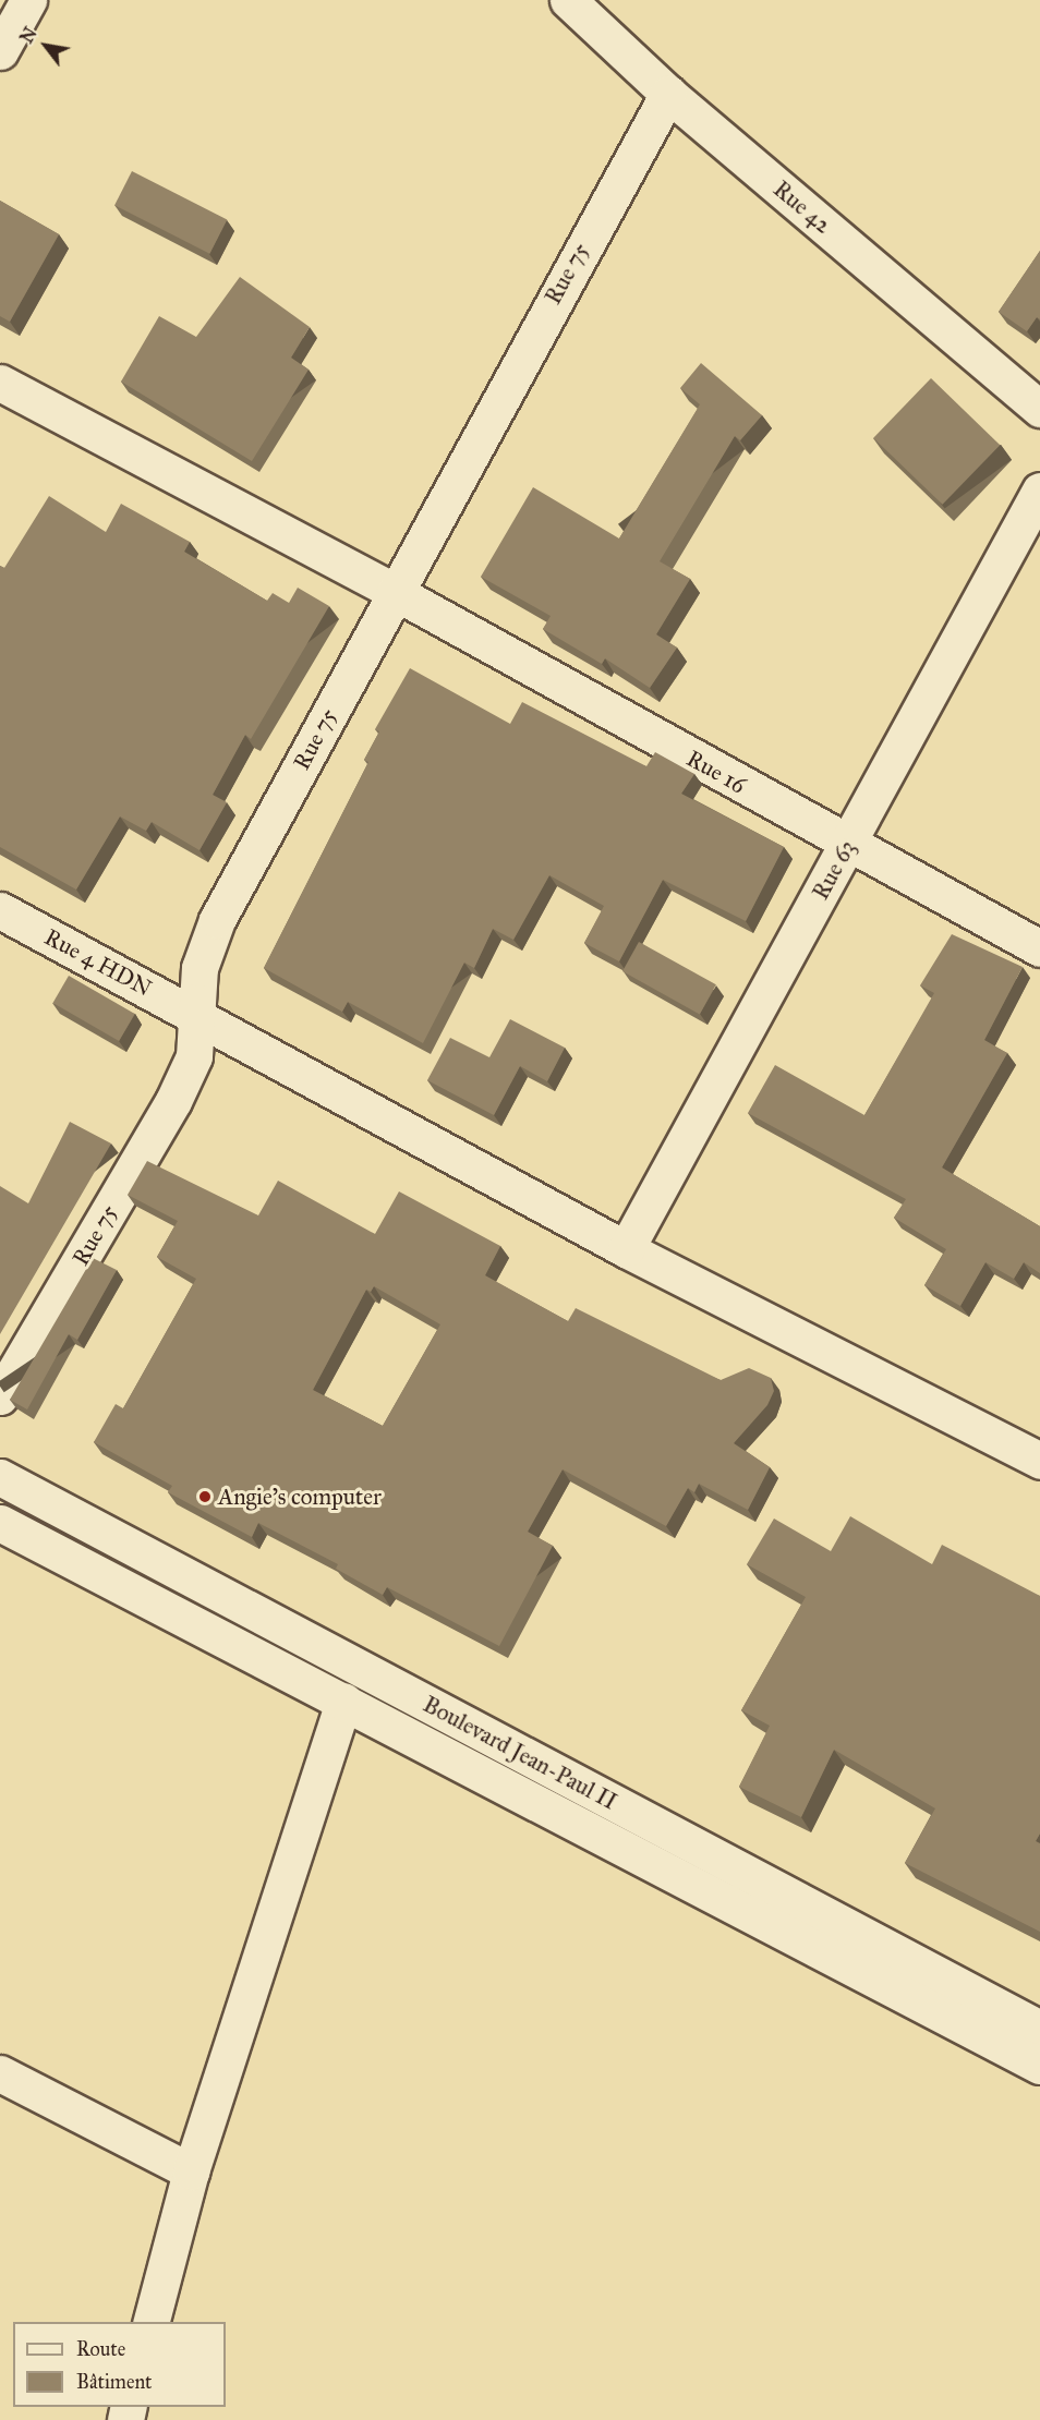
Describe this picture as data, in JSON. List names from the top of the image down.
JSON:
{
  "streets": {
    "street": [
      "Rue 42",
      "Rue 75",
      "Rue 16",
      "Rue 63",
      "Rue 4 HDN",
      "Boulevard Jean-Paul II"
    ]
  },
  "crossings": [
    ["Rue 42", "Rue 75"],
    ["Rue 75", "Rue 16"],
    ["Rue 75", "Rue 4 HDN"],
    ["Rue 16", "Rue 63"],
    ["Rue 63", "Rue 4 HDN"]
  ],
  "places": ["Angie's computer"],
  "legend": ["Route", "Bâtiment"],
  "north": "top left"
}
